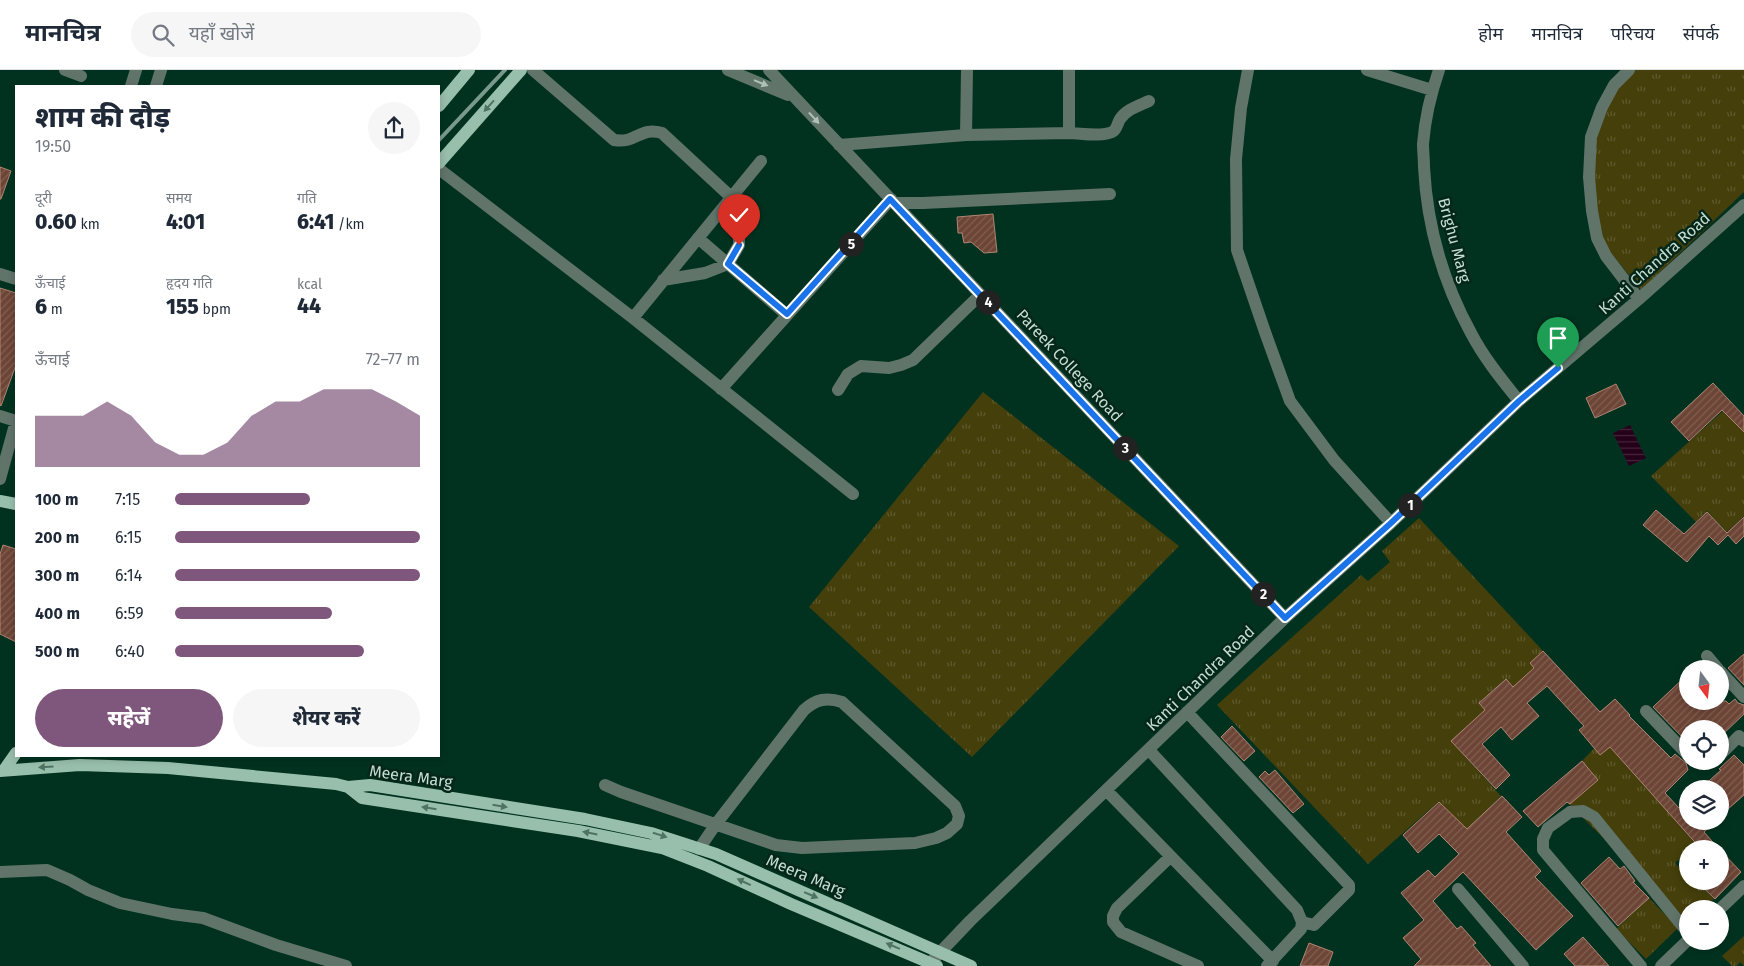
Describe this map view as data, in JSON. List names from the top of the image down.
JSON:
{
  "streets": {
    "main road": ["Meera Marg"],
    "street": ["Brighu Marg", "Kanti Chandra Road", "Pareek College Road"]
  },
  "crossings": [
    ["Brighu Marg", "Kanti Chandra Road"],
    ["Kanti Chandra Road", "Pareek College Road"],
    ["Kanti Chandra Road", "Meera Marg"]
  ],
  "north": "bottom",
  "page": {
    "header": "मानचित्र",
    "search": "यहाँ खोजें",
    "nav": [
      "होम",
      "मानचित्र",
      "परिचय",
      "संपर्क"
    ],
    "heading": ["शाम की दौड़", "19:50"],
    "stats": [
      ["दूरी", "0.60 km"],
      ["समय", "4:01"],
      ["गति", "6:41 /km"],
      ["ऊँचाई", "6 m"],
      ["हृदय गति", "155 bpm"],
      ["kcal", "44"]
    ],
    "pins": [
      "5",
      "4",
      "3",
      "1",
      "2"
    ],
    "chart": ["ऊँचाई", "72–77 m"],
    "list": [
      {
        "name": "100 m",
        "note": "7:15"
      },
      {
        "name": "200 m",
        "note": "6:15"
      },
      {
        "name": "300 m",
        "note": "6:14"
      },
      {
        "name": "400 m",
        "note": "6:59"
      },
      {
        "name": "500 m",
        "note": "6:40"
      }
    ],
    "map_buttons": ["+", "−"],
    "buttons": ["सहेजें", "शेयर करें"]
  }
}
